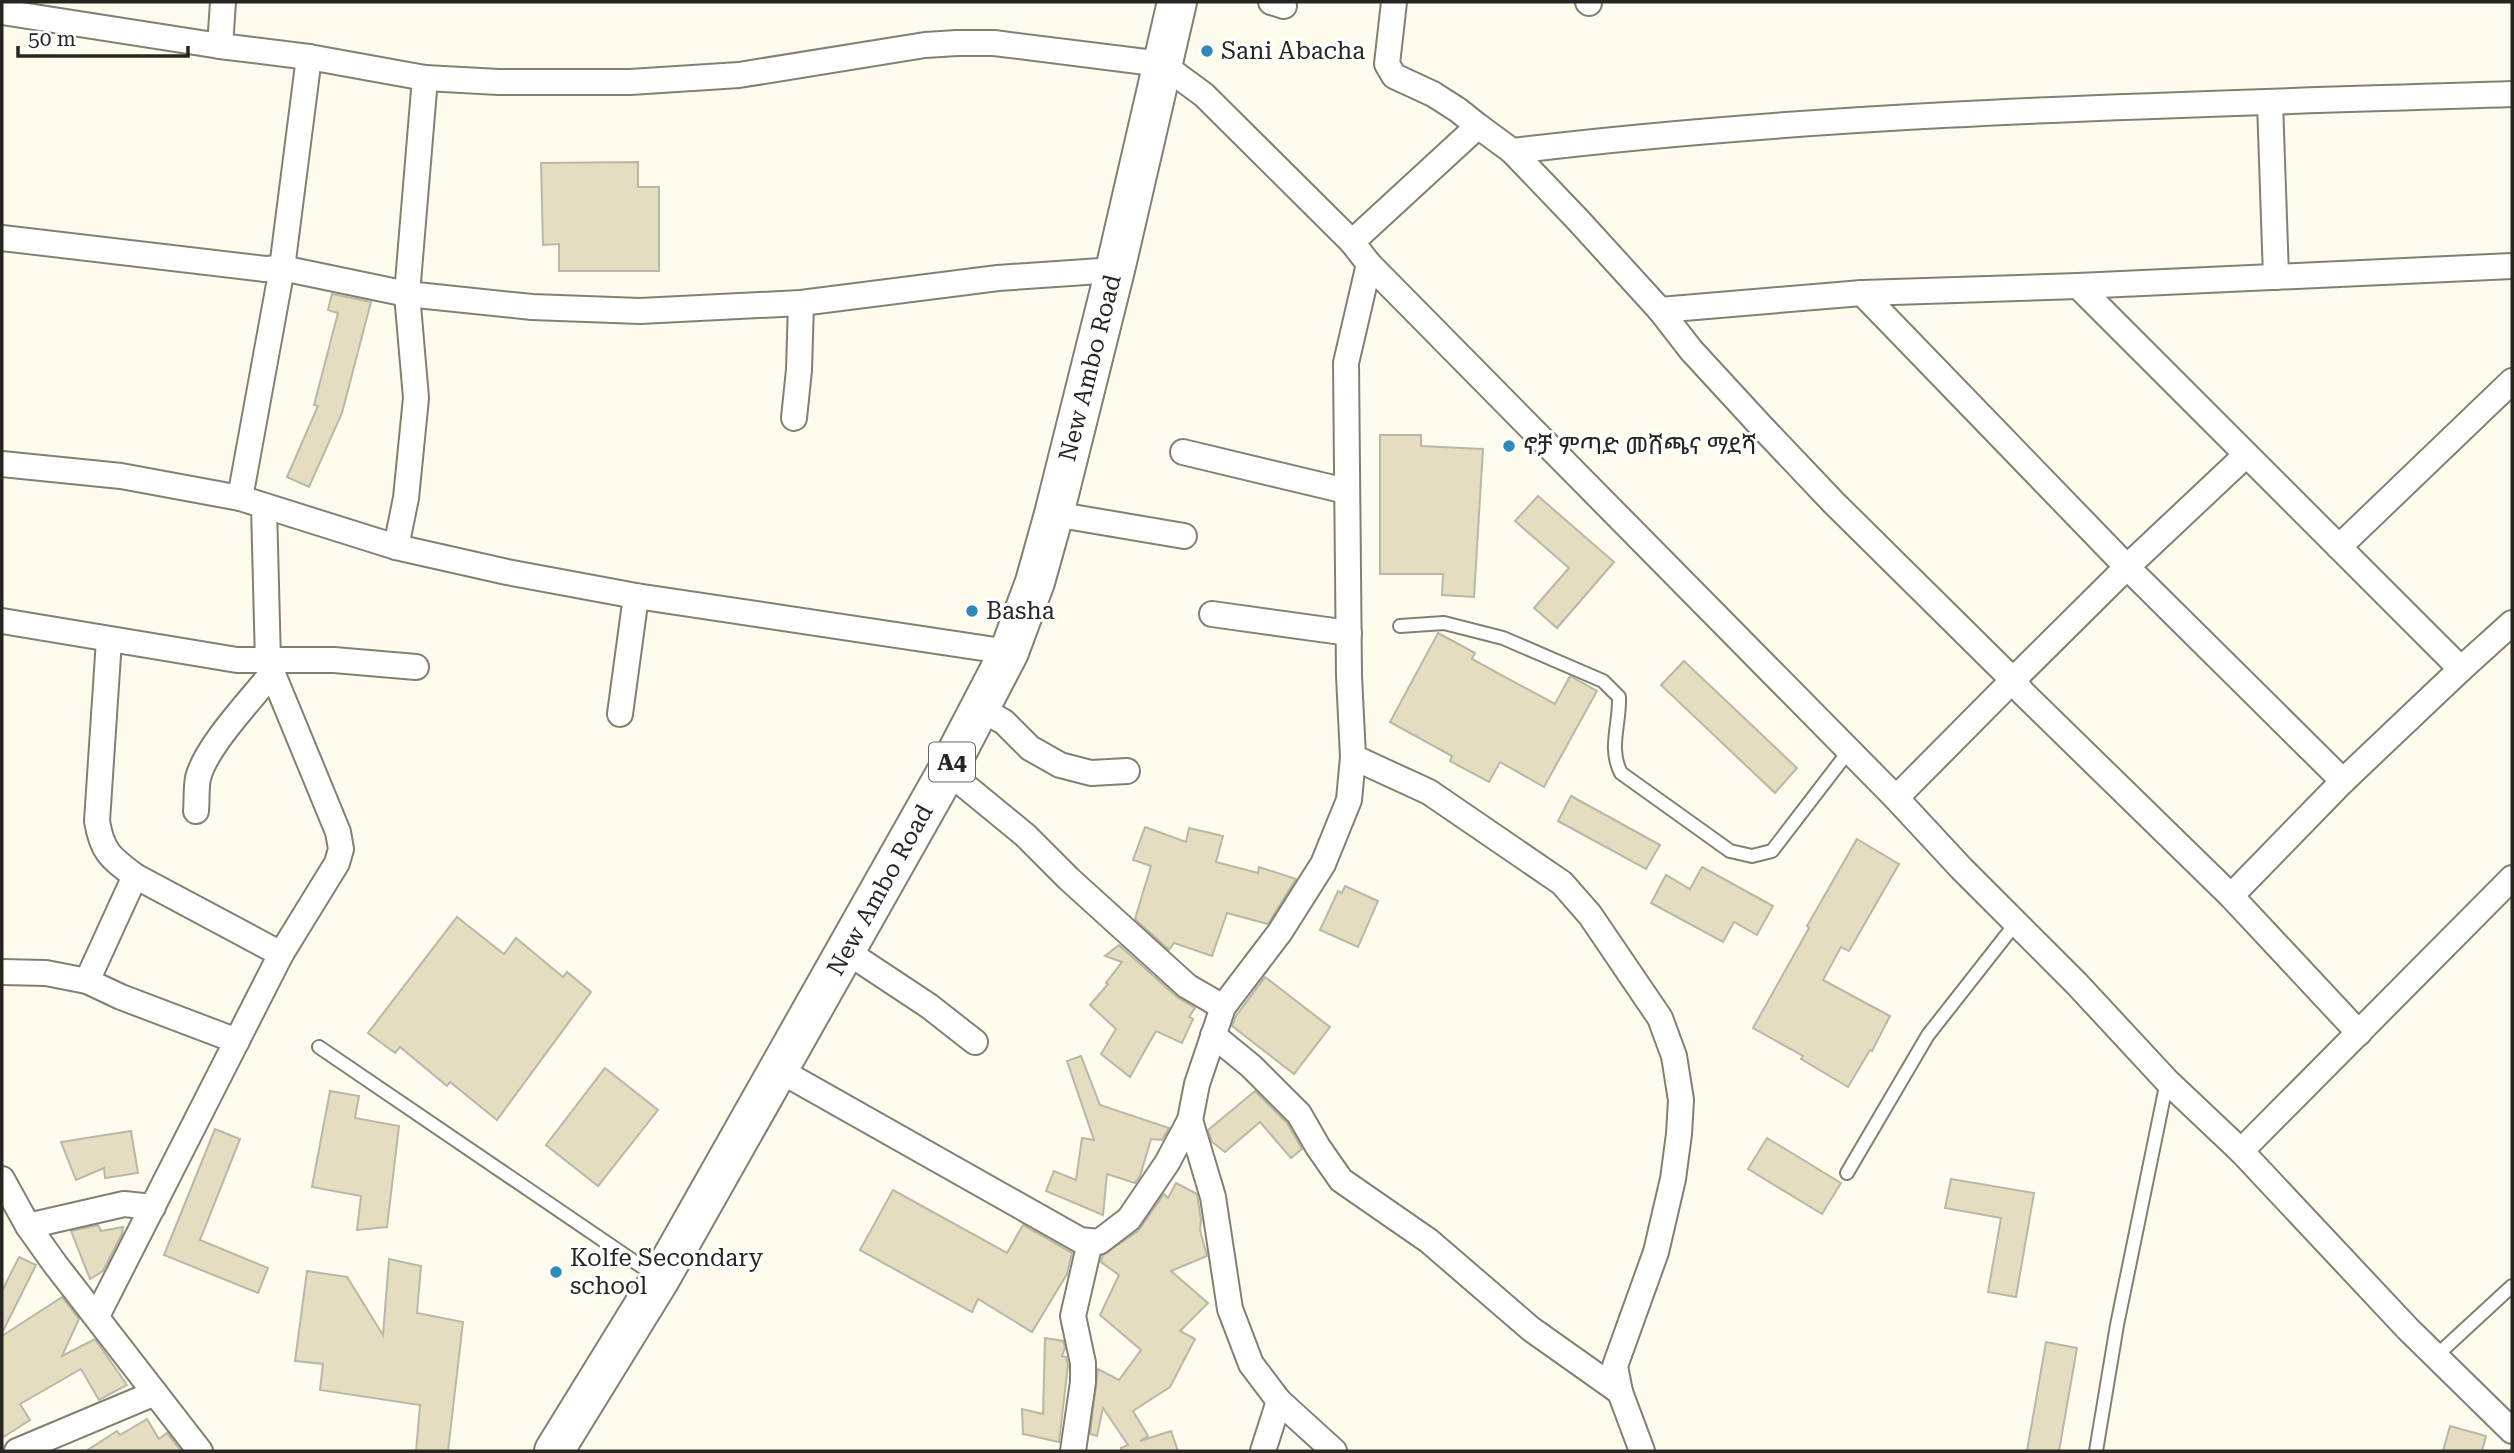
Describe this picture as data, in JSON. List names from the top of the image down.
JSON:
{
  "streets": {
    "main road": ["New Ambo Road", "A4"]
  },
  "places": [
    "Sani Abacha",
    "ኖቻ ምጣድ መሸጫና ማደሻ",
    "Basha",
    "Kolfe Secondary school"
  ],
  "scale_bar": "50 m"
}
